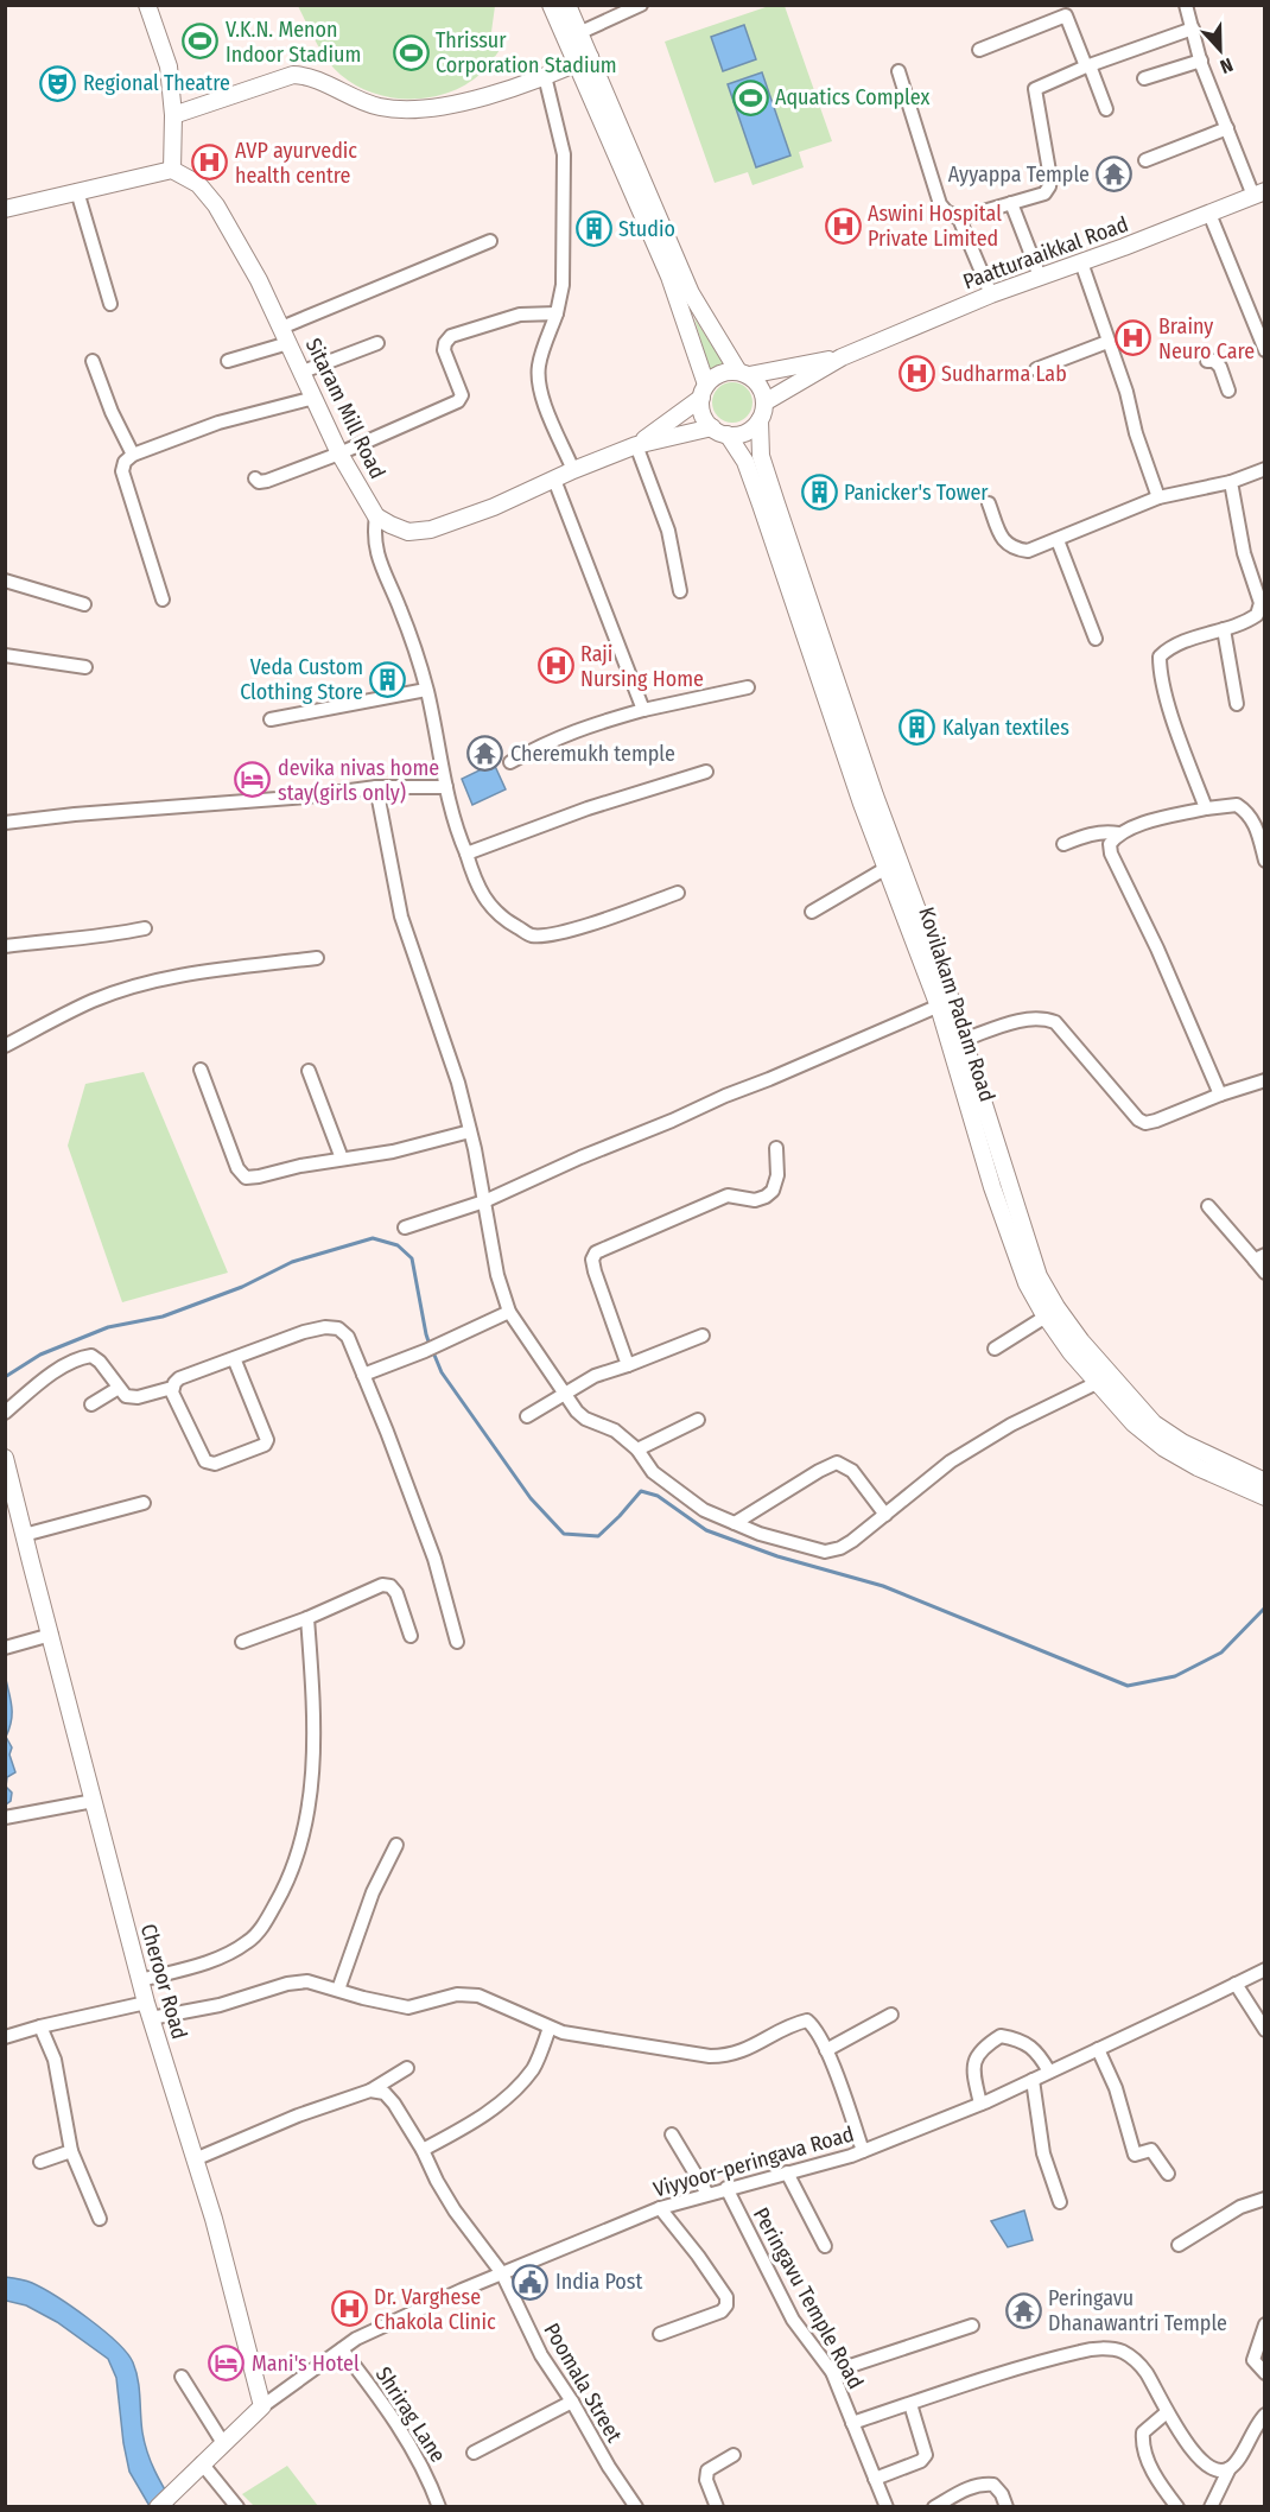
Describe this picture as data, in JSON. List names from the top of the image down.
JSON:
{
  "streets": {
    "main road": [
      "Paatturaaikkal Road",
      "Sitaram Mill Road",
      "Kovilakam Padam Road",
      "Cheroor Road"
    ],
    "street": [
      "Viyyoor-peringava Road",
      "Peringavu Temple Road",
      "Poomala Street",
      "Shrirag Lane"
    ]
  },
  "crossings": [
    ["Cheroor Road", "Viyyoor-peringava Road"],
    ["Viyyoor-peringava Road", "Peringavu Temple Road"],
    ["Viyyoor-peringava Road", "Poomala Street"],
    ["Viyyoor-peringava Road", "Shrirag Lane"]
  ],
  "places": {
    "sports": ["V.K.N. Menon Indoor Stadium", "Thrissur Corporation Stadium", "Aquatics Complex"],
    "theatre": ["Regional Theatre"],
    "hospital": [
      "AVP ayurvedic health centre",
      "Aswini Hospital Private Limited",
      "Brainy Neuro Care",
      "Sudharma Lab",
      "Raji Nursing Home",
      "Dr. Varghese Chakola Clinic"
    ],
    "temple": ["Ayyappa Temple", "Cheremukh temple", "Peringavu Dhanawantri Temple"],
    "building": [
      "Studio",
      "Panicker's Tower",
      "Veda Custom Clothing Store",
      "Kalyan textiles"
    ],
    "hotel": ["devika nivas home stay(girls only)", "Mani's Hotel"],
    "public building": ["India Post"]
  },
  "north": "bottom"
}
